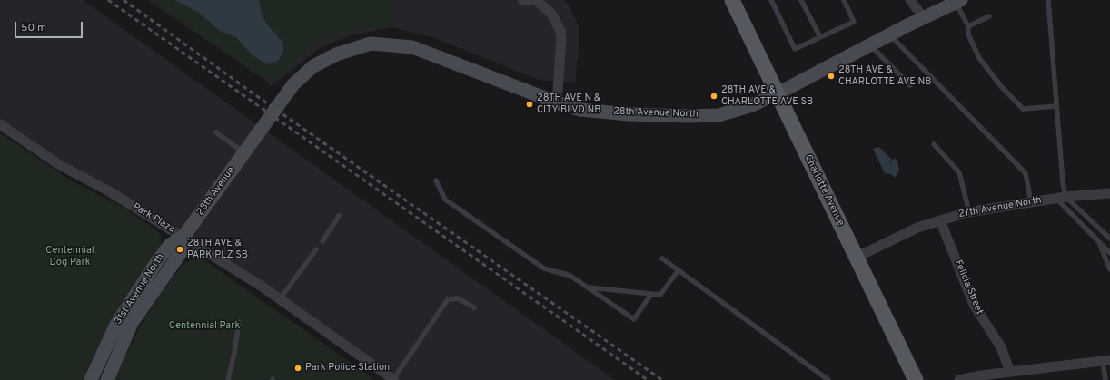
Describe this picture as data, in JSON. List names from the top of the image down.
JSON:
{
  "streets": {
    "main road": [
      "28th Avenue North",
      "Charlotte Avenue",
      "28th Avenue",
      "31st Avenue North"
    ],
    "street": ["27th Avenue North", "Park Plaza", "Felicia Street"]
  },
  "crossings": [
    ["28th Avenue North", "Charlotte Avenue"],
    ["28th Avenue North", "28th Avenue"],
    ["Charlotte Avenue", "27th Avenue North"],
    ["28th Avenue", "Park Plaza"],
    ["28th Avenue", "31st Avenue North"],
    ["27th Avenue North", "Felicia Street"],
    ["Park Plaza", "31st Avenue North"]
  ],
  "parks": ["Centennial Dog Park", "Centennial Park"],
  "places": [
    "28TH AVE & CHARLOTTE AVE NB",
    "28TH AVE & CHARLOTTE AVE SB",
    "28TH AVE N & CITY BLVD NB",
    "28TH AVE & PARK PLZ SB",
    "Park Police Station"
  ],
  "scale_bar": "50 m"
}
